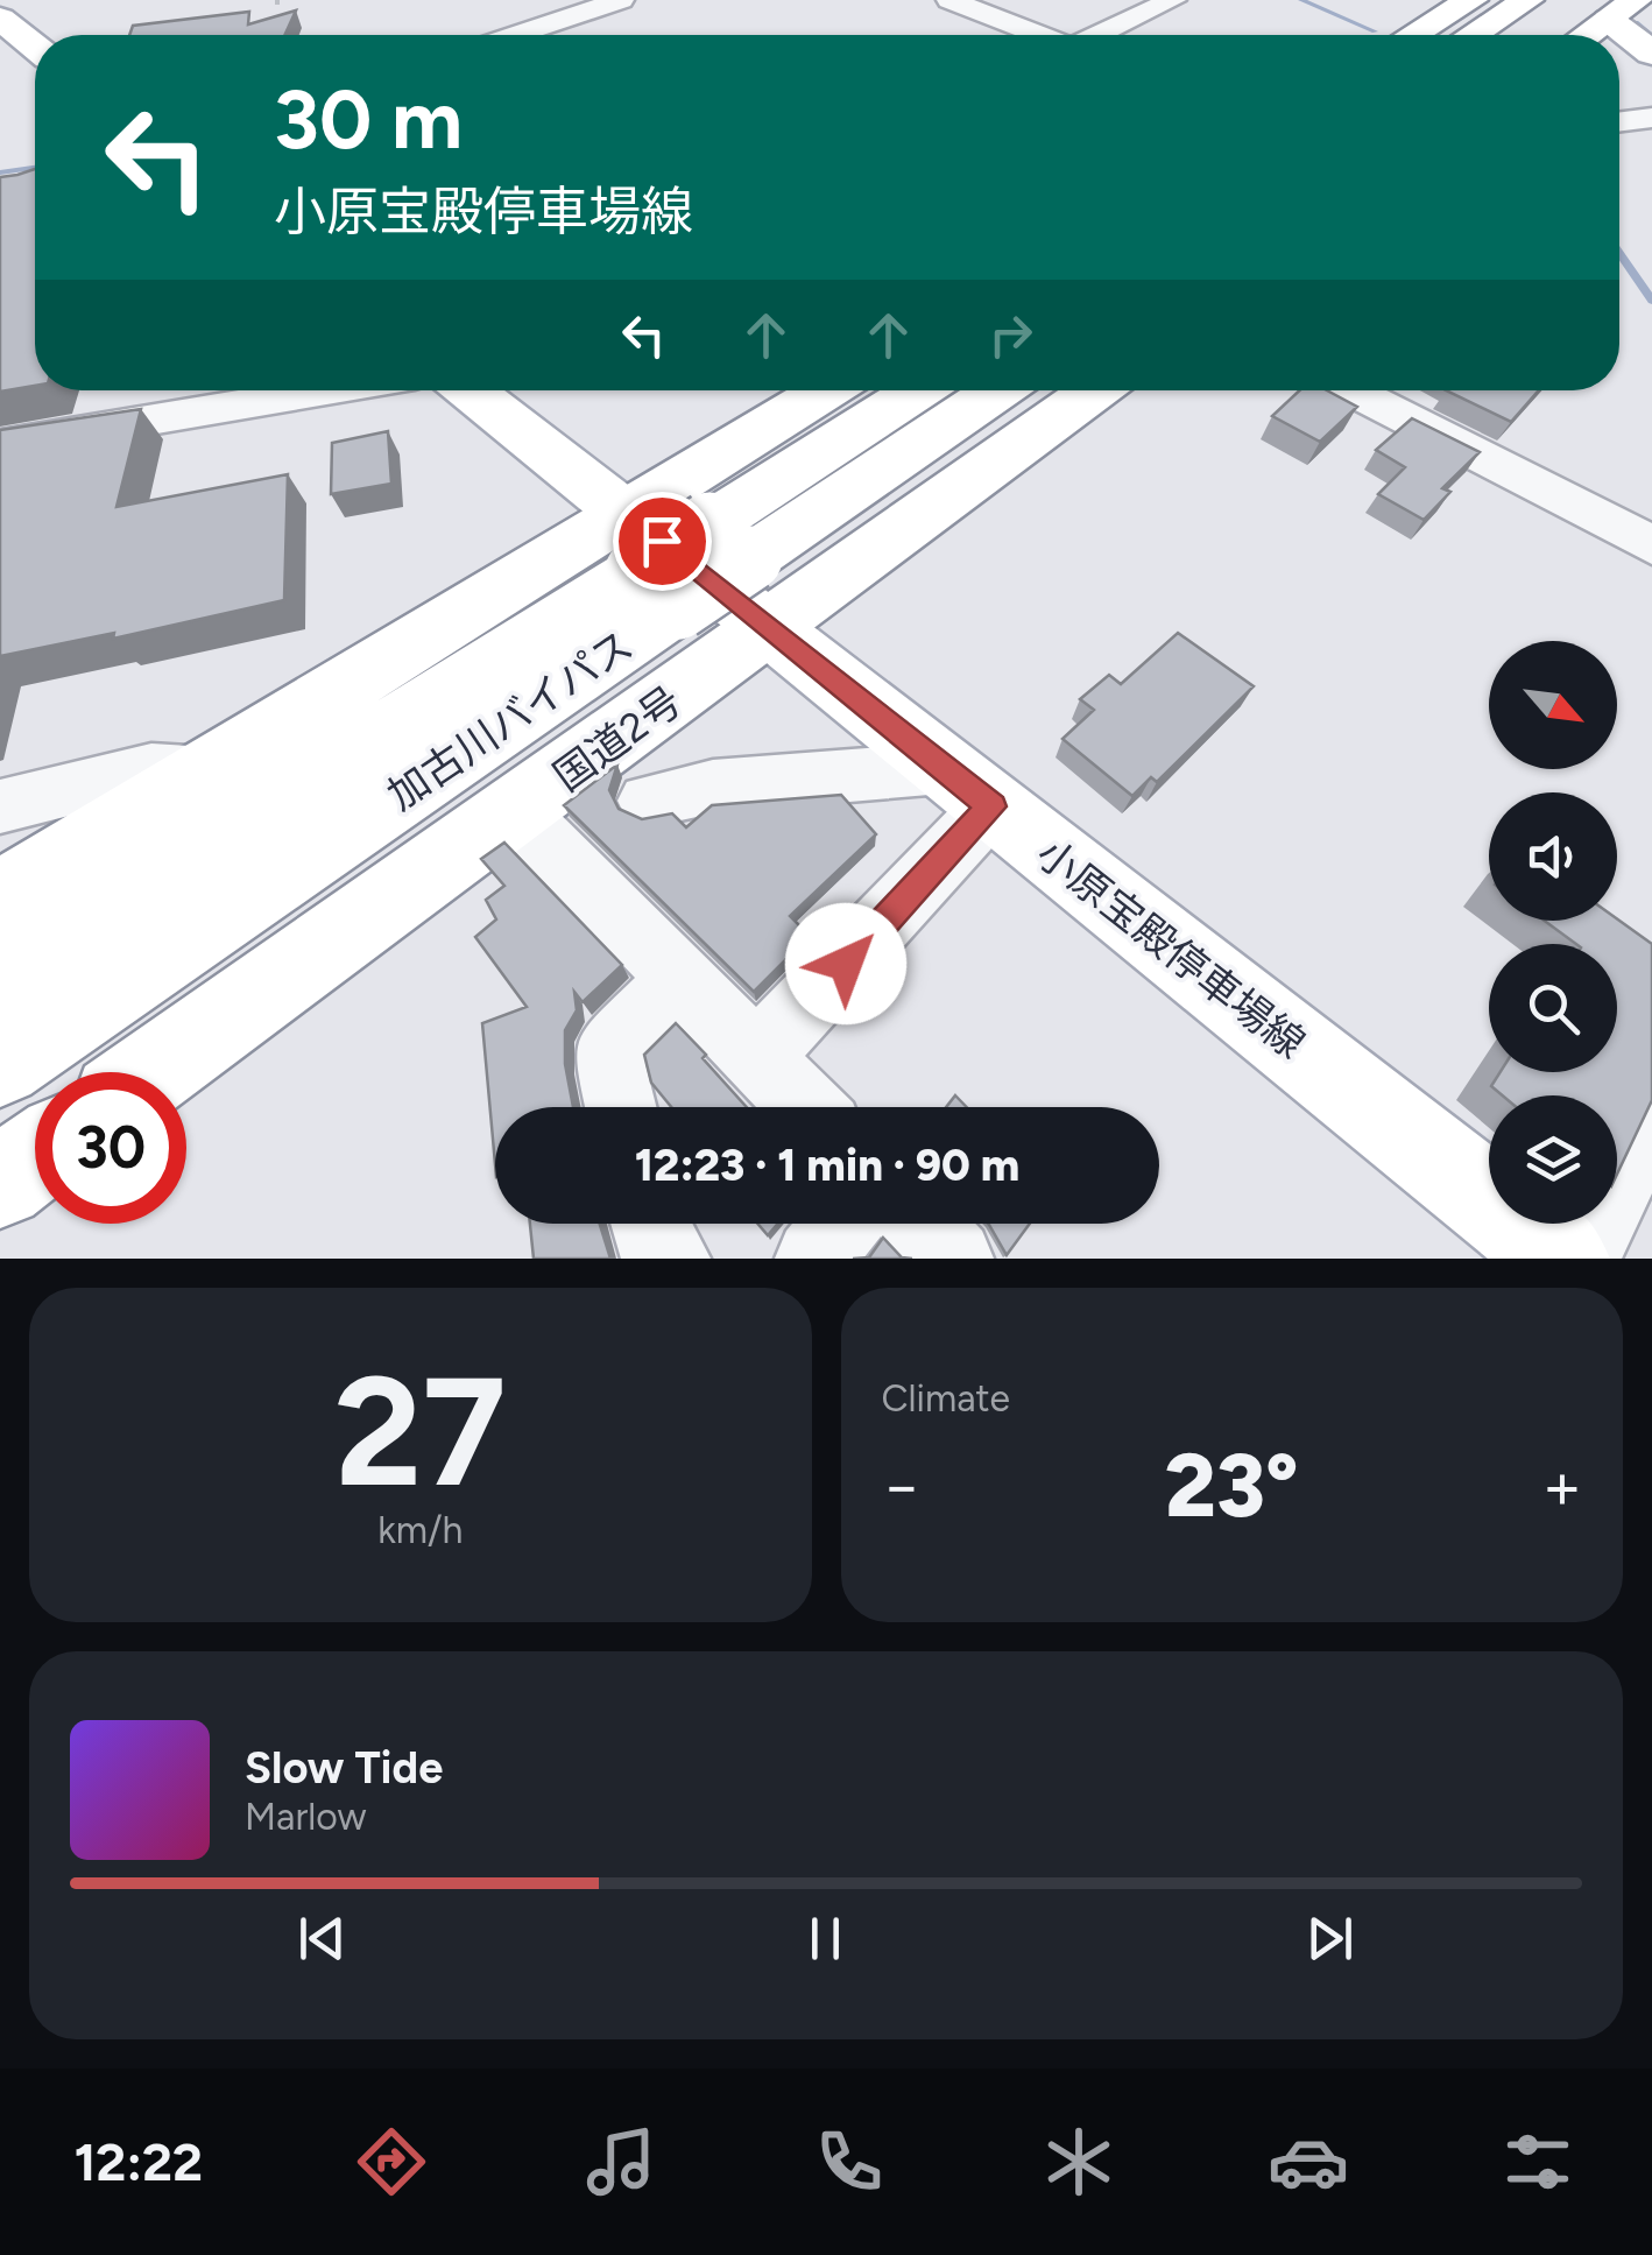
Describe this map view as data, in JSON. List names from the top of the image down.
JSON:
{
  "streets": {
    "main road": ["加古川バイパス", "国道2号", "小原宝殿停車場線"]
  },
  "crossings": [
    ["加古川バイパス", "国道2号"],
    ["加古川バイパス", "小原宝殿停車場線"],
    ["国道2号", "小原宝殿停車場線"]
  ],
  "north": "bottom right",
  "page": {
    "turn": ["30 m", "小原宝殿停車場線"],
    "limit": "30",
    "trip": "12:23 · 1 min · 90 m",
    "tile": [
      ["27", "km/h"],
      "Climate"
    ],
    "heat": ["−", "23°", "+"],
    "song": ["Slow Tide", "Marlow"],
    "tabs": "12:22"
  }
}
